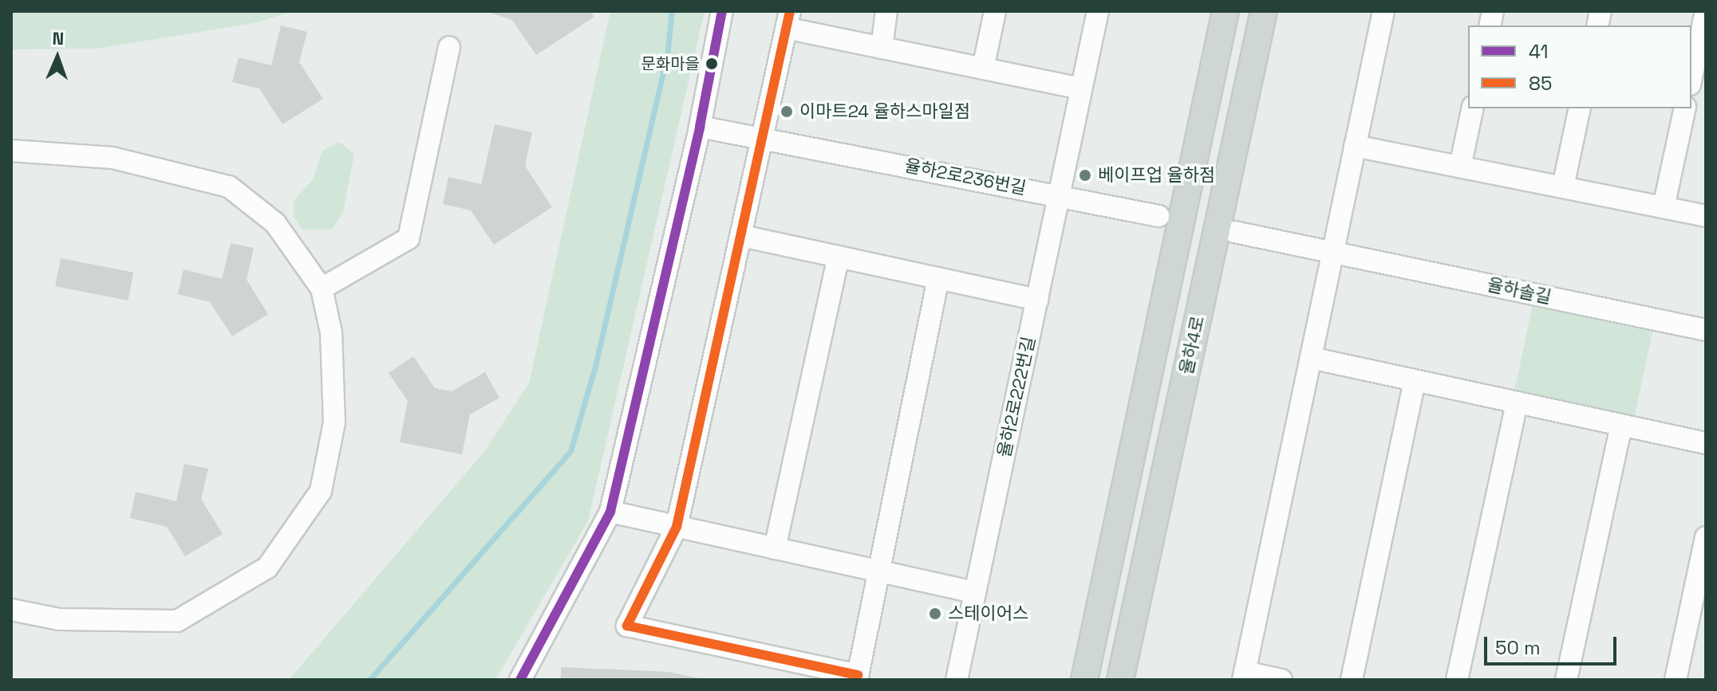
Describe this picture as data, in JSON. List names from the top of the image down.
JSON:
{
  "streets": {
    "main road": ["율하4로"],
    "street": ["율하2로236번길", "율하솔길", "율하2로222번길"]
  },
  "crossings": [
    ["율하2로236번길", "율하2로222번길"]
  ],
  "places": [
    "문화마을",
    "이마트24 율하스마일점",
    "베이프업 율하점",
    "스테이어스"
  ],
  "lines": ["transit line 41", "transit line 85"],
  "legend": ["41", "85"],
  "scale_bar": "50 m",
  "north": "top"
}
